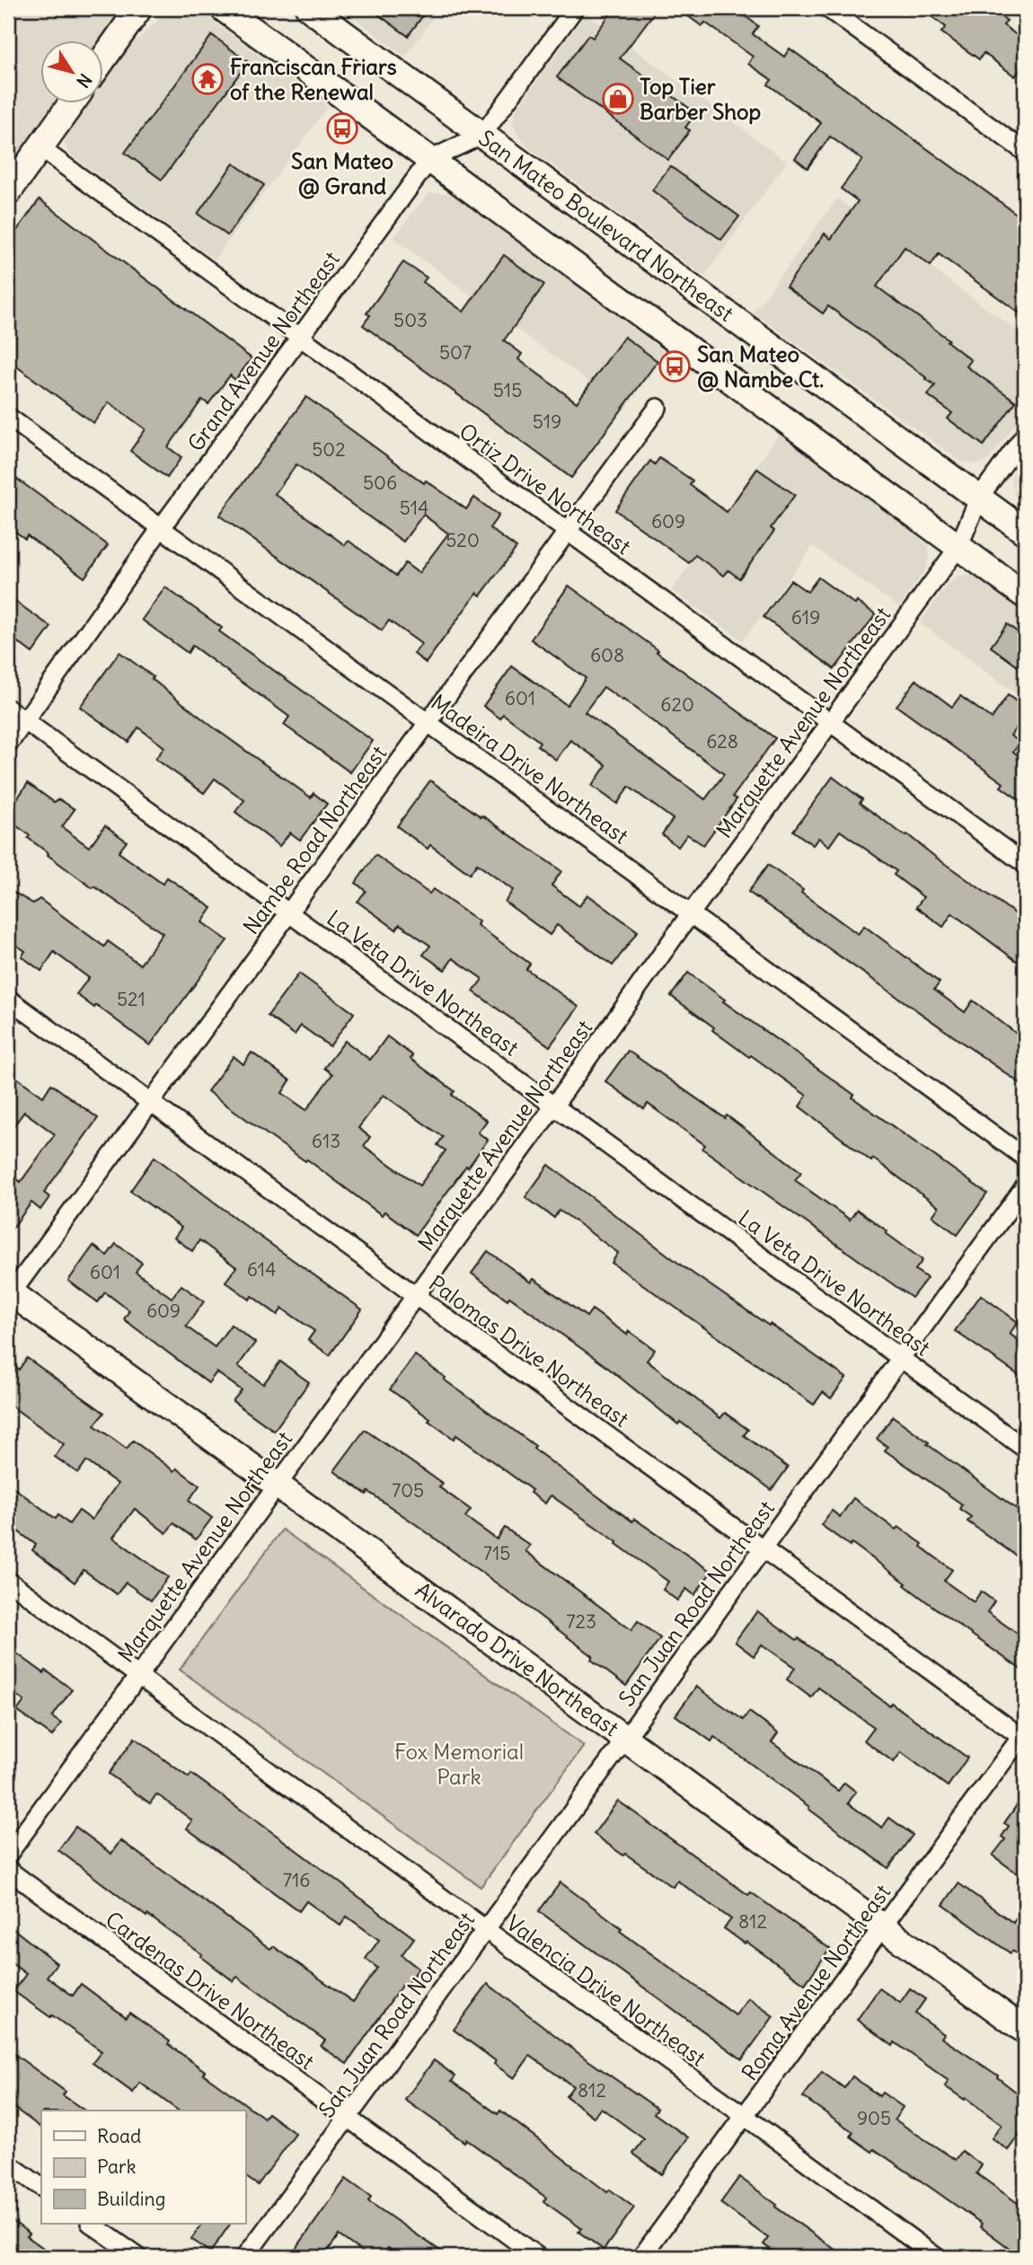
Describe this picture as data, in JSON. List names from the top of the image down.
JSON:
{
  "streets": {
    "main road": ["San Mateo Boulevard Northeast", "Alvarado Drive Northeast"],
    "street": [
      "Grand Avenue Northeast",
      "Ortiz Drive Northeast",
      "Marquette Avenue Northeast",
      "Madeira Drive Northeast",
      "Nambe Road Northeast",
      "La Veta Drive Northeast",
      "Palomas Drive Northeast",
      "San Juan Road Northeast",
      "Roma Avenue Northeast",
      "Cardenas Drive Northeast",
      "Valencia Drive Northeast"
    ]
  },
  "crossings": [
    ["San Mateo Boulevard Northeast", "Grand Avenue Northeast"],
    ["San Mateo Boulevard Northeast", "Marquette Avenue Northeast"],
    ["Grand Avenue Northeast", "Ortiz Drive Northeast"],
    ["Grand Avenue Northeast", "Madeira Drive Northeast"],
    ["Grand Avenue Northeast", "La Veta Drive Northeast"],
    ["Ortiz Drive Northeast", "Marquette Avenue Northeast"],
    ["Ortiz Drive Northeast", "Nambe Road Northeast"],
    ["Marquette Avenue Northeast", "Madeira Drive Northeast"],
    ["Marquette Avenue Northeast", "La Veta Drive Northeast"],
    ["Marquette Avenue Northeast", "Palomas Drive Northeast"],
    ["Marquette Avenue Northeast", "Alvarado Drive Northeast"],
    ["Marquette Avenue Northeast", "Valencia Drive Northeast"],
    ["Madeira Drive Northeast", "Nambe Road Northeast"],
    ["Nambe Road Northeast", "La Veta Drive Northeast"],
    ["Nambe Road Northeast", "Palomas Drive Northeast"],
    ["Nambe Road Northeast", "Alvarado Drive Northeast"],
    ["La Veta Drive Northeast", "San Juan Road Northeast"],
    ["Palomas Drive Northeast", "San Juan Road Northeast"],
    ["Palomas Drive Northeast", "Roma Avenue Northeast"],
    ["San Juan Road Northeast", "Alvarado Drive Northeast"],
    ["San Juan Road Northeast", "Cardenas Drive Northeast"],
    ["San Juan Road Northeast", "Valencia Drive Northeast"],
    ["Alvarado Drive Northeast", "Roma Avenue Northeast"],
    ["Roma Avenue Northeast", "Valencia Drive Northeast"]
  ],
  "parks": ["Fox Memorial Park"],
  "places": {
    "temple": ["Franciscan Friars of the Renewal"],
    "shop": ["Top Tier Barber Shop"],
    "bus stop": ["San Mateo @ Grand", "San Mateo @ Nambe Ct."]
  },
  "house_numbers": [
    "503",
    "507",
    "515",
    "519",
    "502",
    "506",
    "514",
    "609",
    "520",
    "619",
    "608",
    "601",
    "620",
    "628",
    "521",
    "613",
    "614",
    "601",
    "609",
    "705",
    "715",
    "723",
    "716",
    "812",
    "812",
    "905"
  ],
  "legend": ["Road", "Park", "Building"],
  "north": "bottom right"
}
